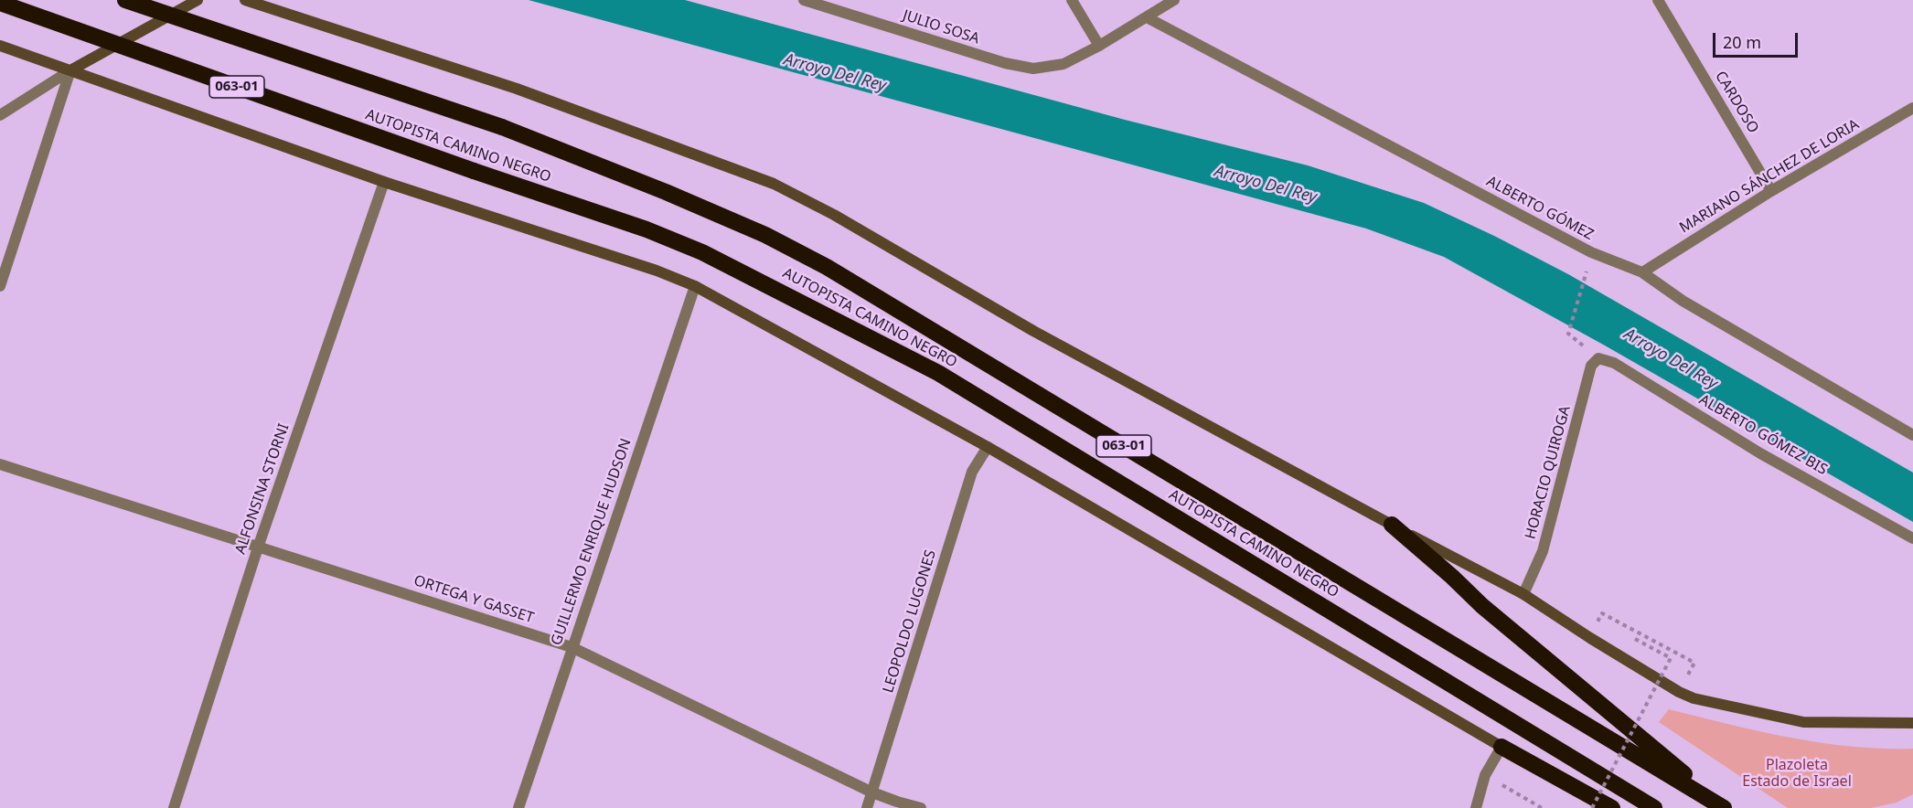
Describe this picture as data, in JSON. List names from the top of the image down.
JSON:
{
  "streets": {
    "highway": ["063-01", "AUTOPISTA CAMINO NEGRO"],
    "street": [
      "JULIO SOSA",
      "CARDOSO",
      "MARIANO SÁNCHEZ DE LORIA",
      "ALBERTO GÓMEZ",
      "ALBERTO GÓMEZ BIS",
      "HORACIO QUIROGA",
      "ALFONSINA STORNI",
      "GUILLERMO ENRIQUE HUDSON",
      "ORTEGA Y GASSET",
      "LEOPOLDO LUGONES"
    ]
  },
  "crossings": [
    ["JULIO SOSA", "ALBERTO GÓMEZ"],
    ["CARDOSO", "MARIANO SÁNCHEZ DE LORIA"],
    ["MARIANO SÁNCHEZ DE LORIA", "ALBERTO GÓMEZ"],
    ["ALBERTO GÓMEZ BIS", "HORACIO QUIROGA"],
    ["ALFONSINA STORNI", "ORTEGA Y GASSET"],
    ["GUILLERMO ENRIQUE HUDSON", "ORTEGA Y GASSET"],
    ["ORTEGA Y GASSET", "LEOPOLDO LUGONES"]
  ],
  "water": ["Arroyo Del Rey"],
  "parks": ["Plazoleta Estado de Israel"],
  "scale_bar": "20 m"
}
